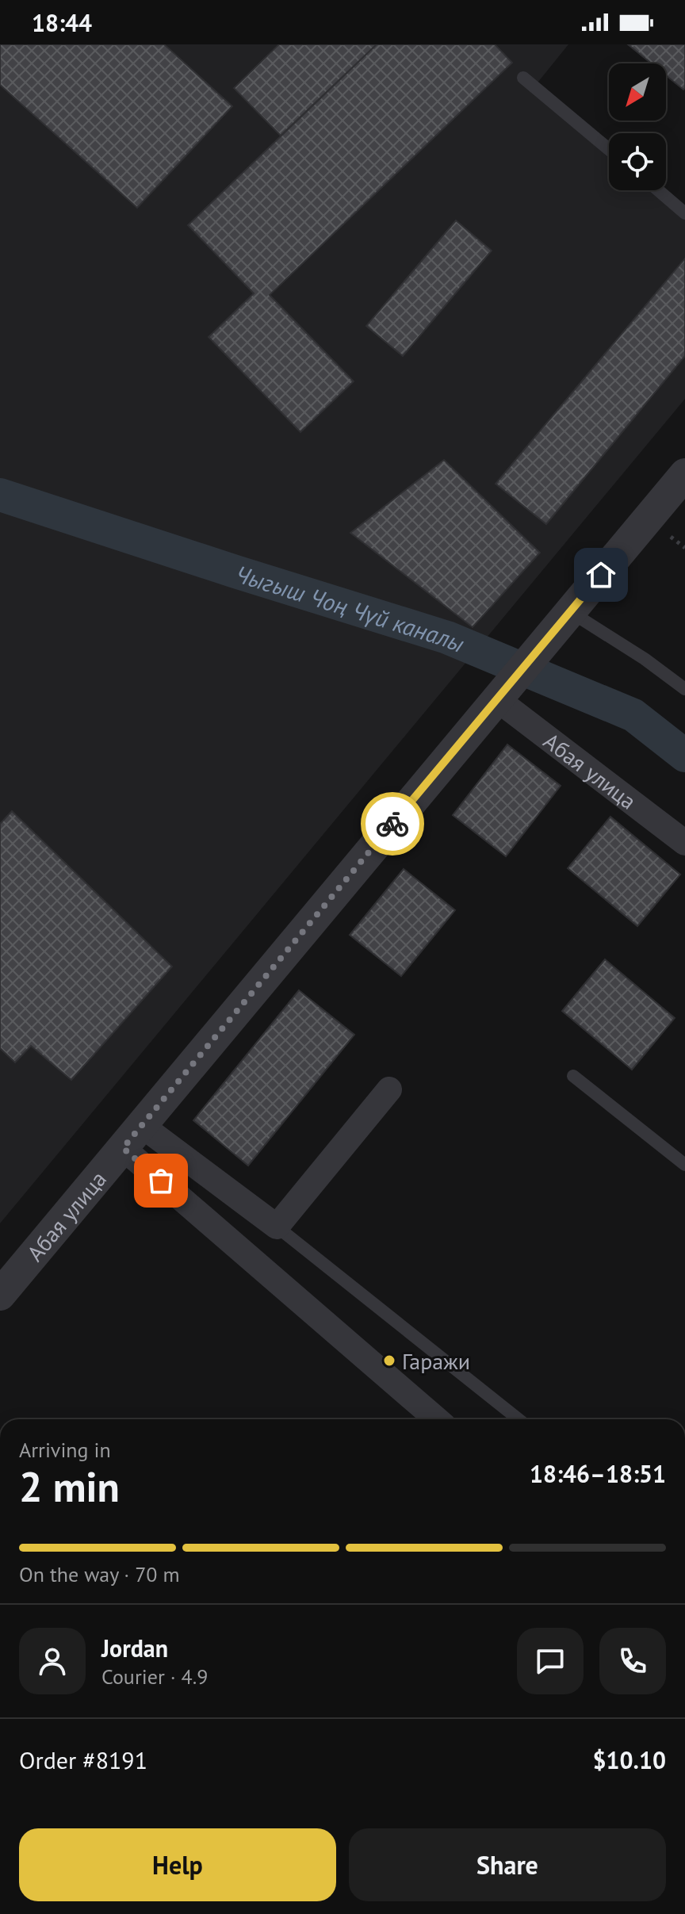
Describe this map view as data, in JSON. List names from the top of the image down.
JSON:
{
  "streets": {
    "street": ["Абая улица"]
  },
  "water": ["Чыгыш Чоң Чүй каналы"],
  "places": ["Гаражи"],
  "north": "bottom left",
  "page": {
    "status": "18:44",
    "heading": ["2 min", "Arriving in", "18:46–18:51"],
    "panel": [
      "Jordan",
      "Courier · 4.9",
      "Order #8191",
      "$10.10"
    ],
    "bar": "On the way · 70 m",
    "buttons": ["Help", "Share"]
  }
}
